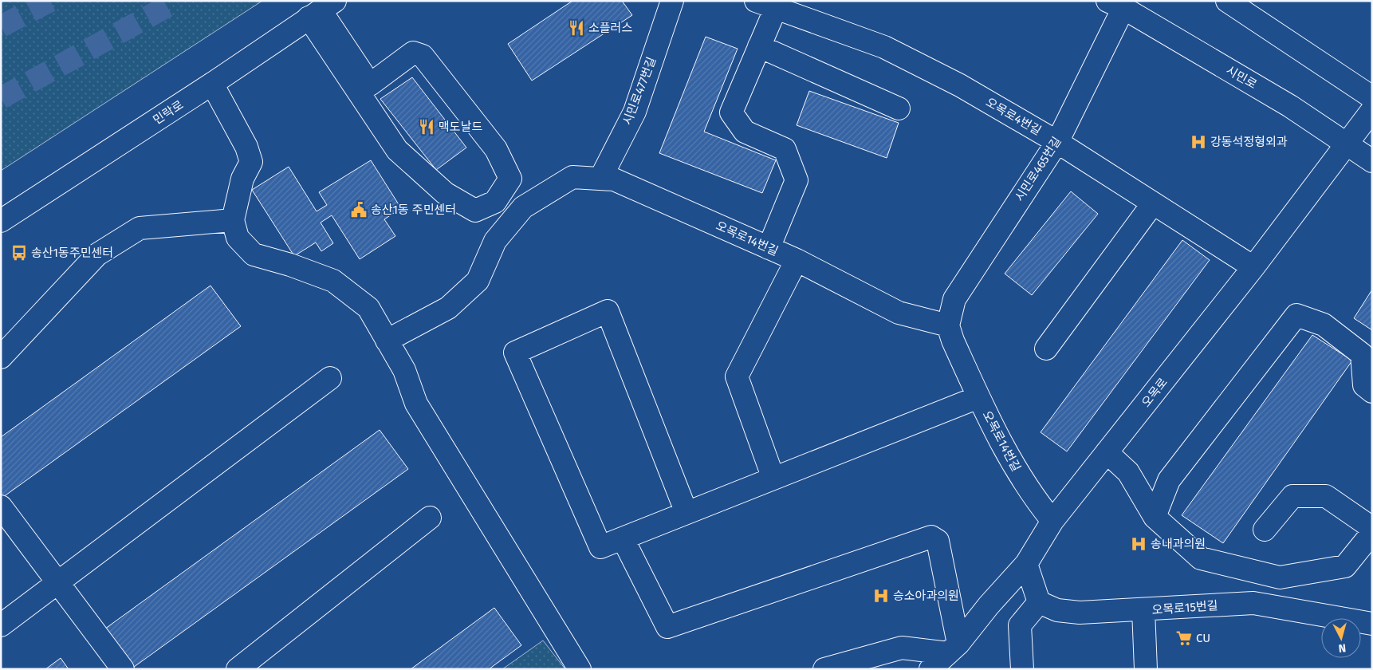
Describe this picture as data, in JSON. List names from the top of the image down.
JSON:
{
  "streets": {
    "street": [
      "시민로",
      "시민로477번길",
      "민락로",
      "오목로4번길",
      "시민로465번길",
      "오목로14번길",
      "오목로",
      "오목로15번길"
    ]
  },
  "crossings": [
    ["시민로", "시민로465번길"],
    ["시민로", "오목로"],
    ["시민로477번길", "오목로14번길"],
    ["오목로4번길", "시민로465번길"],
    ["오목로4번길", "오목로"],
    ["시민로465번길", "오목로14번길"],
    ["오목로14번길", "오목로"]
  ],
  "places": {
    "restaurant": ["소플러스", "맥도날드"],
    "hospital": ["강동석정형외과", "송내과의원", "승소아과의원"],
    "public building": ["송산1동 주민센터"],
    "bus stop": ["송산1동주민센터"],
    "supermarket": ["CU"]
  },
  "north": "bottom"
}
